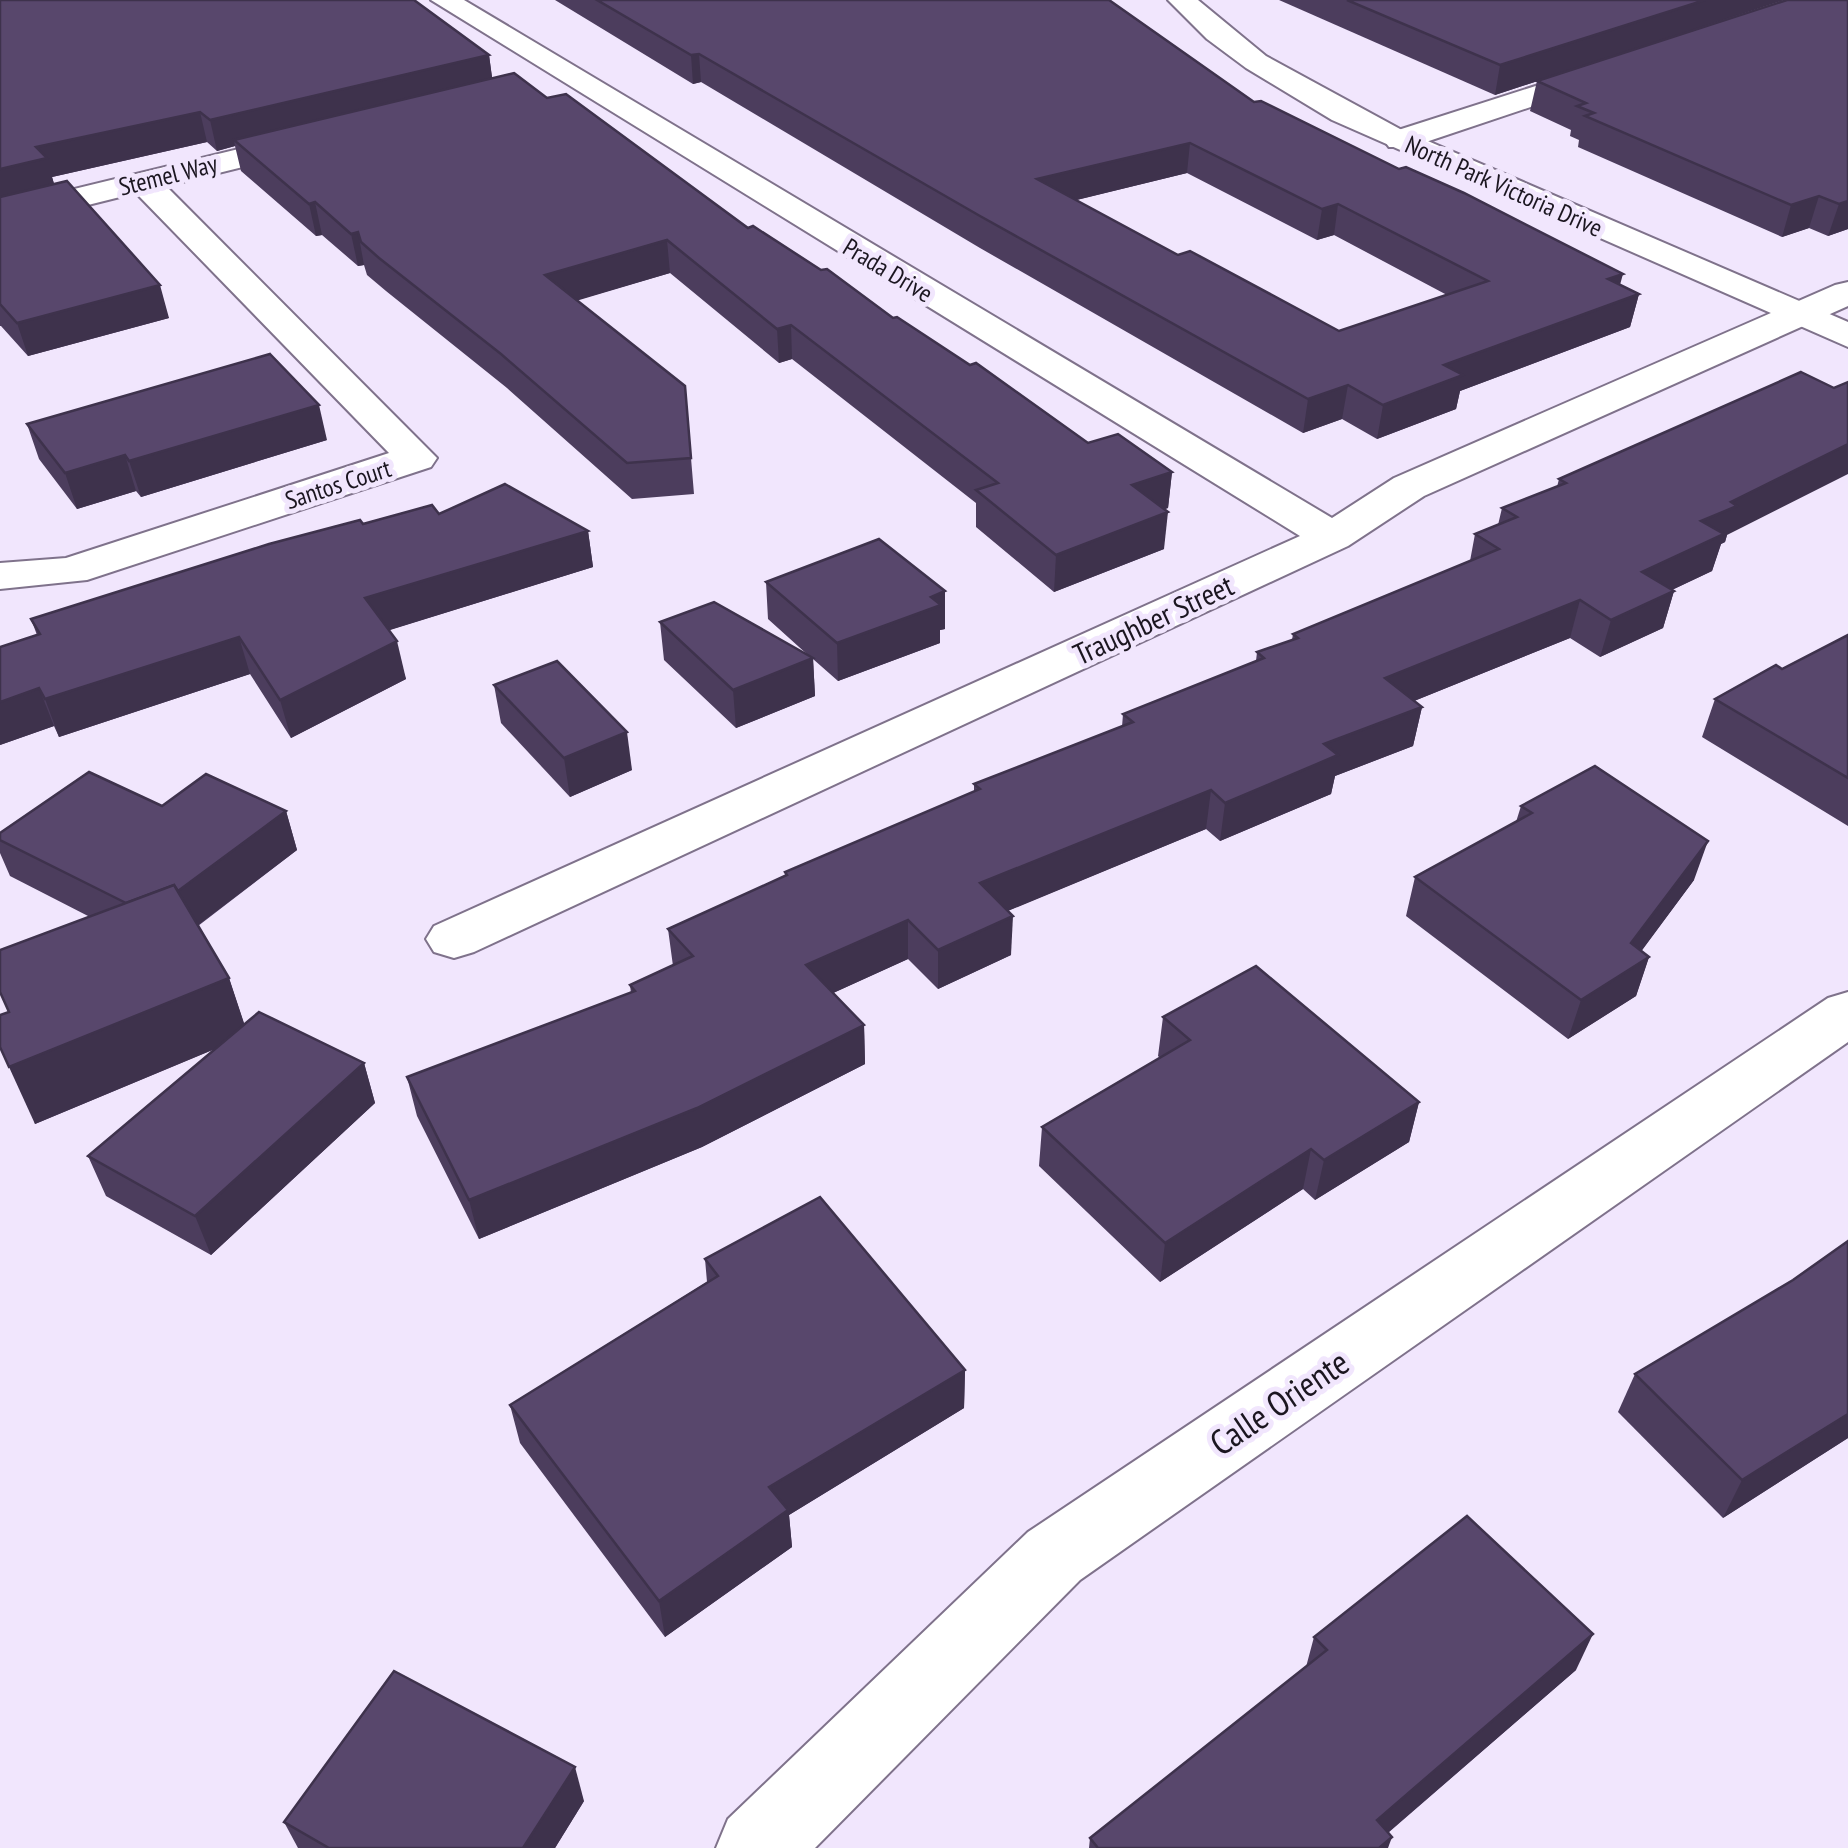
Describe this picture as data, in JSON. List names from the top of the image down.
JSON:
{
  "streets": {
    "street": [
      "Stemel Way",
      "North Park Victoria Drive",
      "Prada Drive",
      "Santos Court",
      "Traughber Street",
      "Calle Oriente"
    ]
  },
  "crossings": [
    ["Stemel Way", "Santos Court"],
    ["North Park Victoria Drive", "Traughber Street"],
    ["Prada Drive", "Traughber Street"]
  ]
}
